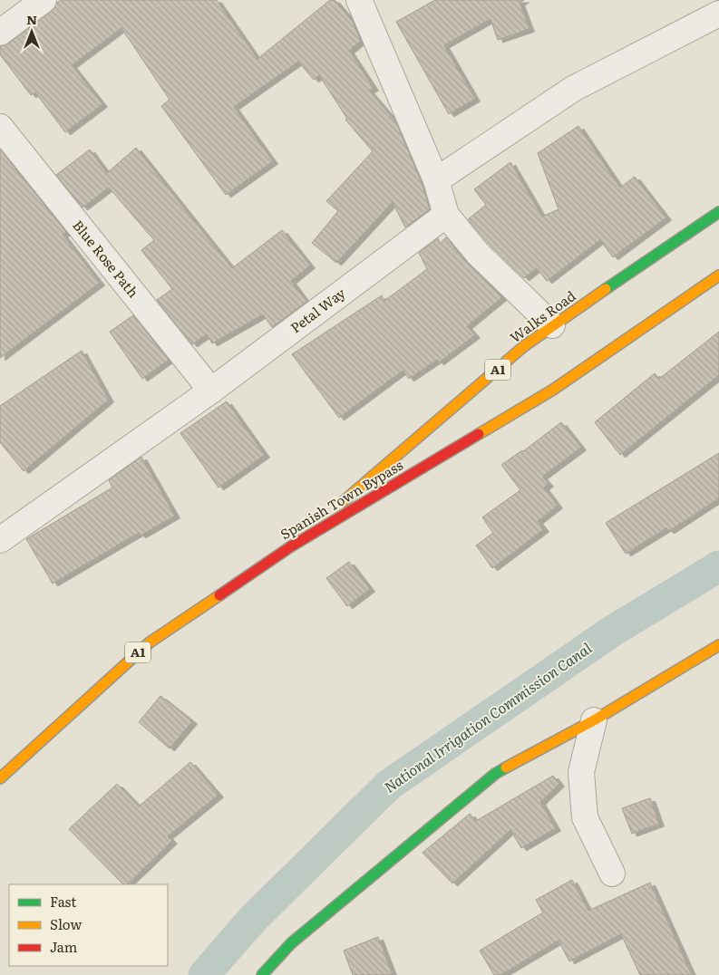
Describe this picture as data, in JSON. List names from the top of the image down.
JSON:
{
  "streets": {
    "main road": ["Walks Road", "A1", "Spanish Town Bypass"],
    "street": ["Blue Rose Path", "Petal Way"]
  },
  "crossings": [
    ["Blue Rose Path", "Petal Way"],
    ["Walks Road", "Spanish Town Bypass"]
  ],
  "water": ["National Irrigation Commission Canal"],
  "legend": ["Fast", "Slow", "Jam"],
  "north": "top"
}
